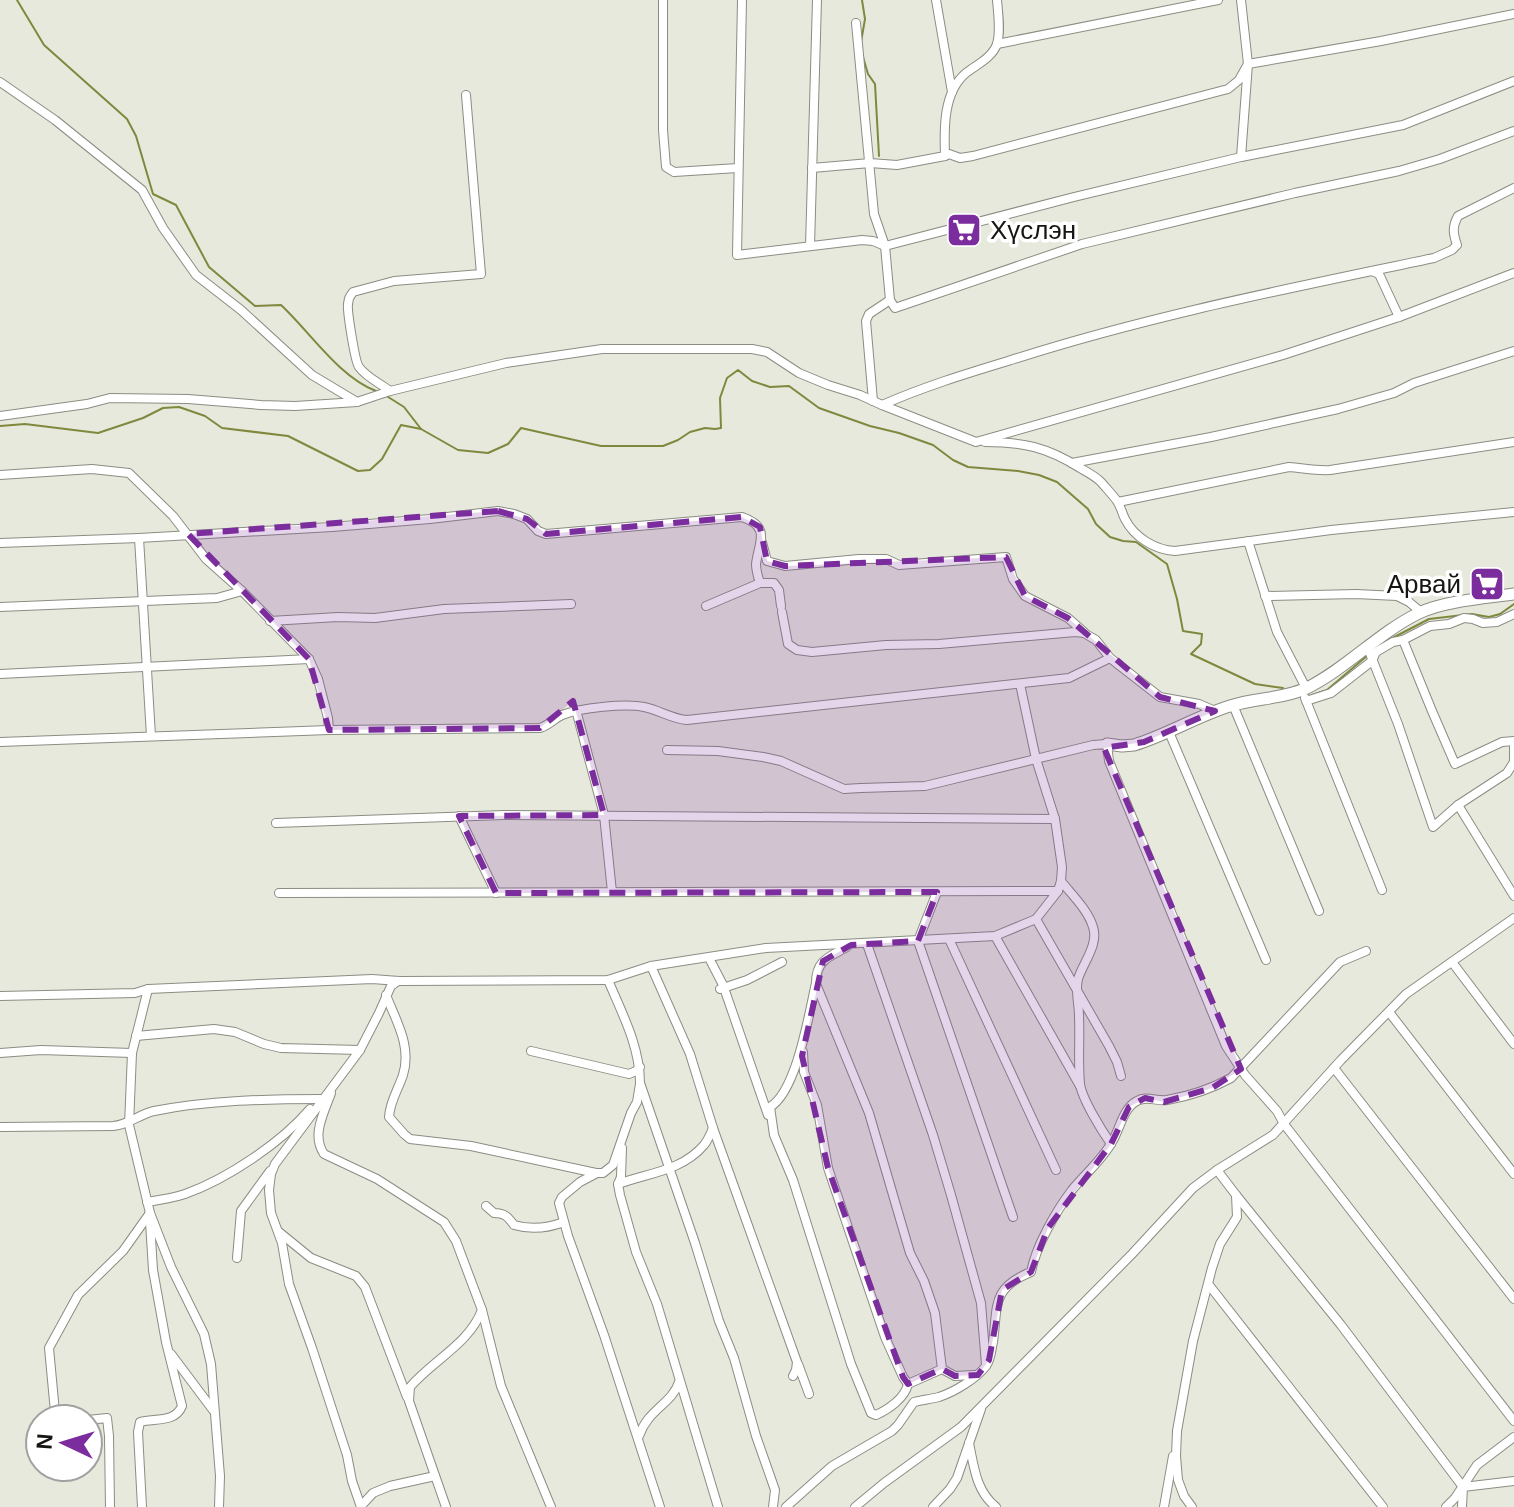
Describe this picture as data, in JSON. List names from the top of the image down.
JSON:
{
  "places": {
    "supermarket": ["Хүслэн", "Арвай"]
  },
  "north": "left"
}
